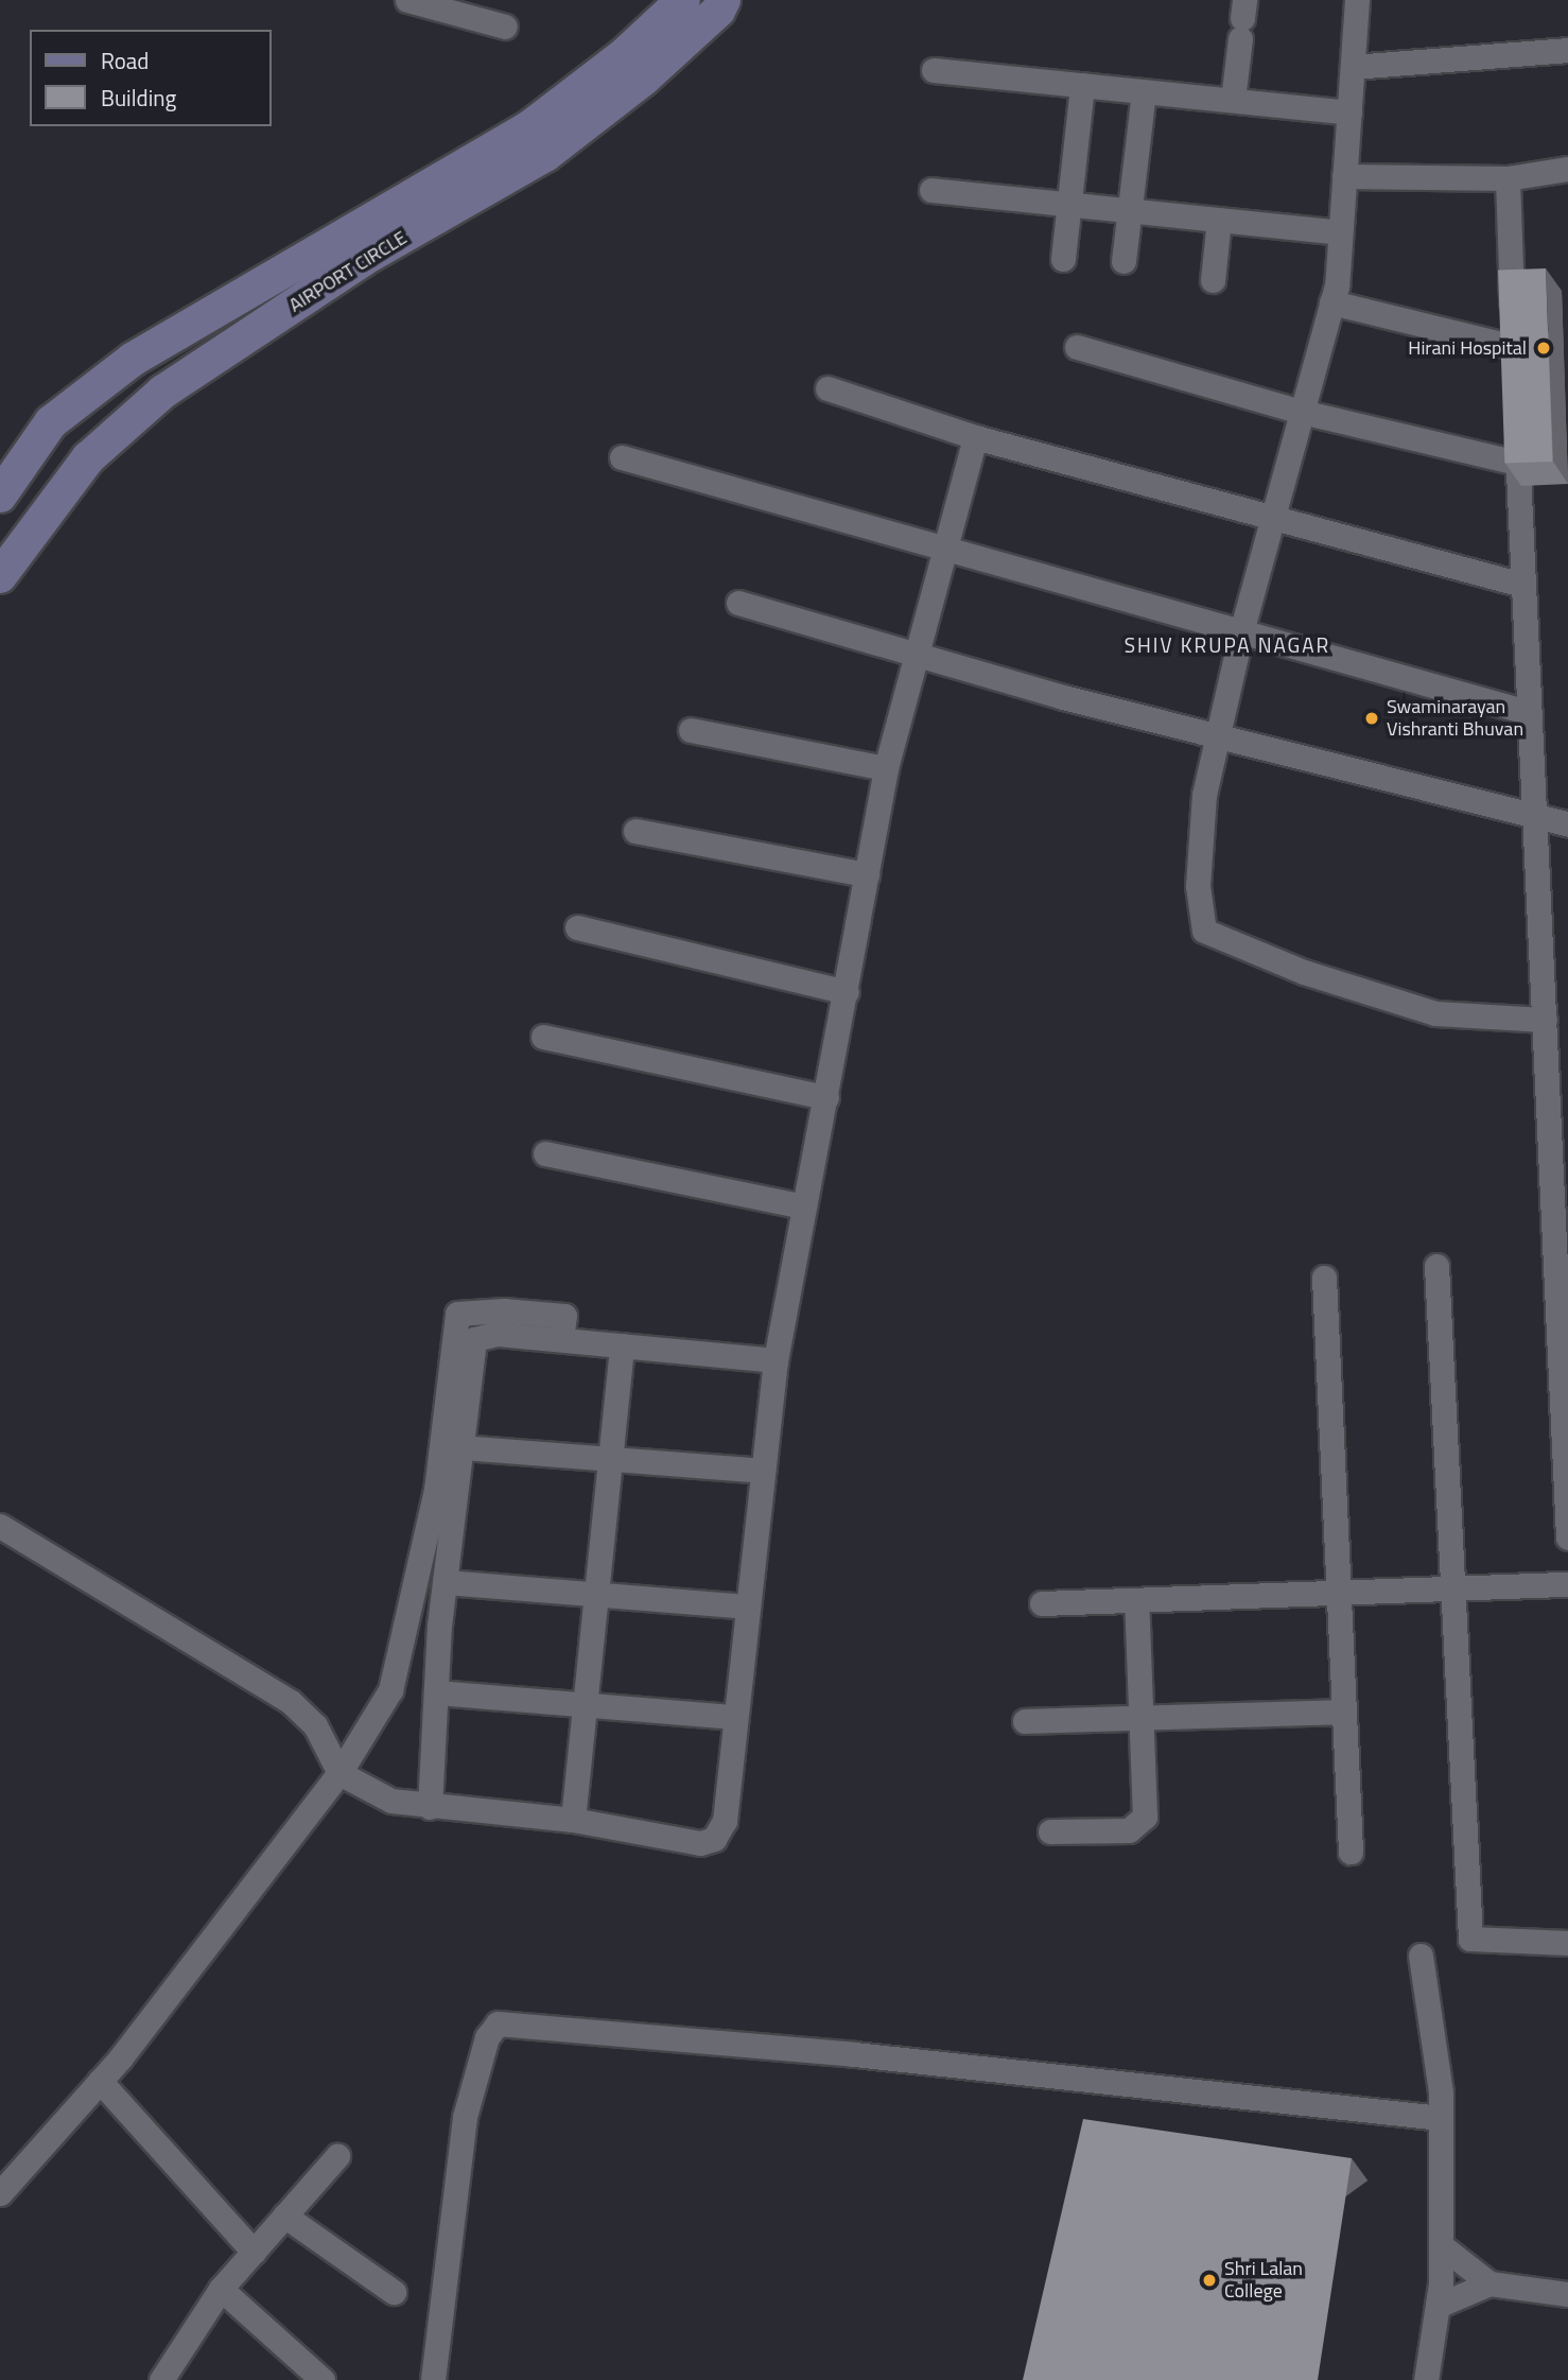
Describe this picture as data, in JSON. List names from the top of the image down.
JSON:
{
  "streets": {
    "main road": ["AIRPORT CIRCLE"]
  },
  "districts": ["SHIV KRUPA NAGAR"],
  "places": ["Hirani Hospital", "Swaminarayan Vishranti Bhuvan", "Shri Lalan College"],
  "legend": ["Road", "Building"]
}
